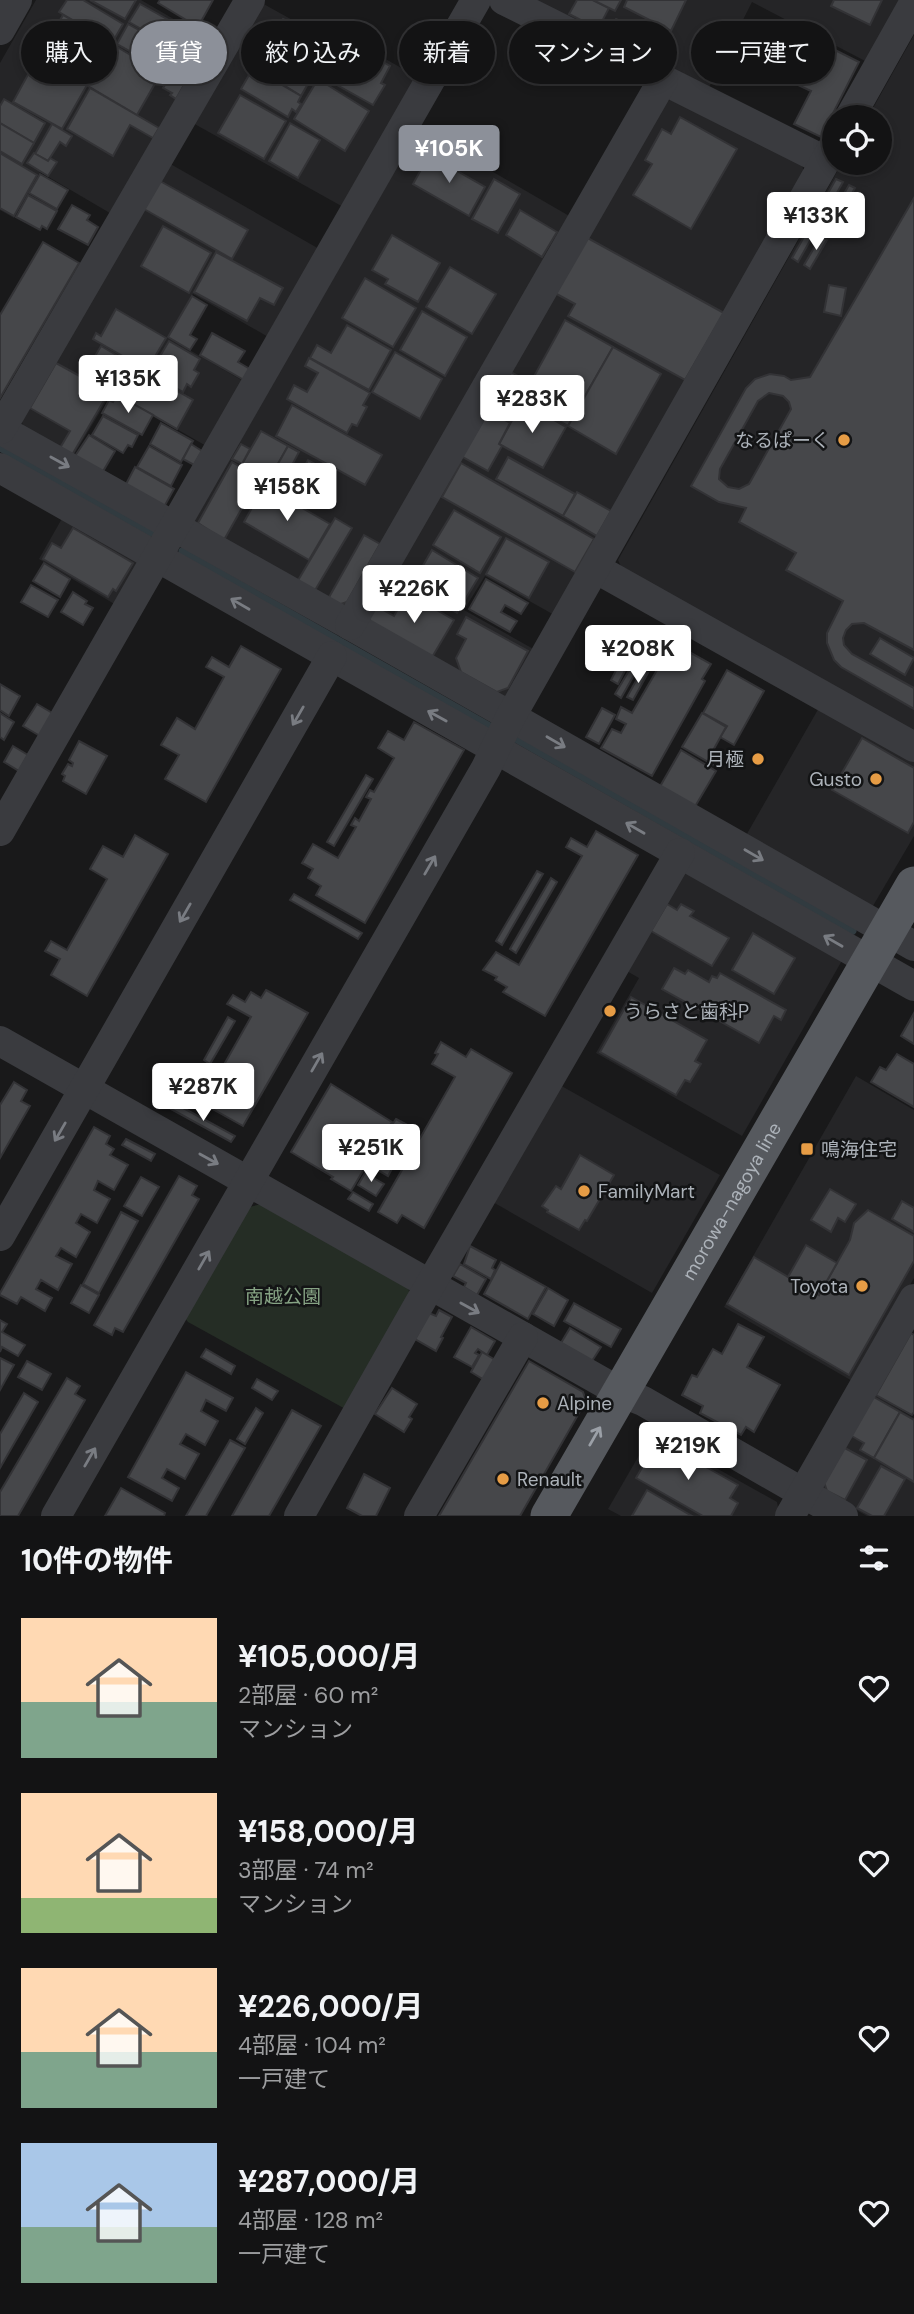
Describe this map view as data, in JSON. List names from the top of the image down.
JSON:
{
  "streets": {
    "main road": ["morowa-nagoya line"]
  },
  "parks": ["南越公園"],
  "places": {
    "other": [
      "なるぱーく",
      "月極",
      "Gusto",
      "うらさと歯科P",
      "FamilyMart",
      "Toyota",
      "Alpine",
      "Renault"
    ],
    "transit": ["鳴海住宅"]
  },
  "page": {
    "chip": [
      "購入",
      "賃貸",
      "絞り込み",
      "新着",
      "マンション",
      "一戸建て"
    ],
    "price": [
      "¥105K",
      "¥133K",
      "¥135K",
      "¥283K",
      "¥158K",
      "¥226K",
      "¥208K",
      "¥287K",
      "¥251K",
      "¥219K"
    ],
    "heading": "10件の物件",
    "list": [
      {
        "name": "¥105,000/月",
        "note": "2部屋 · 60 m² · マンション"
      },
      {
        "name": "¥158,000/月",
        "note": "3部屋 · 74 m² · マンション"
      },
      {
        "name": "¥226,000/月",
        "note": "4部屋 · 104 m² · 一戸建て"
      },
      {
        "name": "¥287,000/月",
        "note": "4部屋 · 128 m² · 一戸建て"
      }
    ]
  }
}
